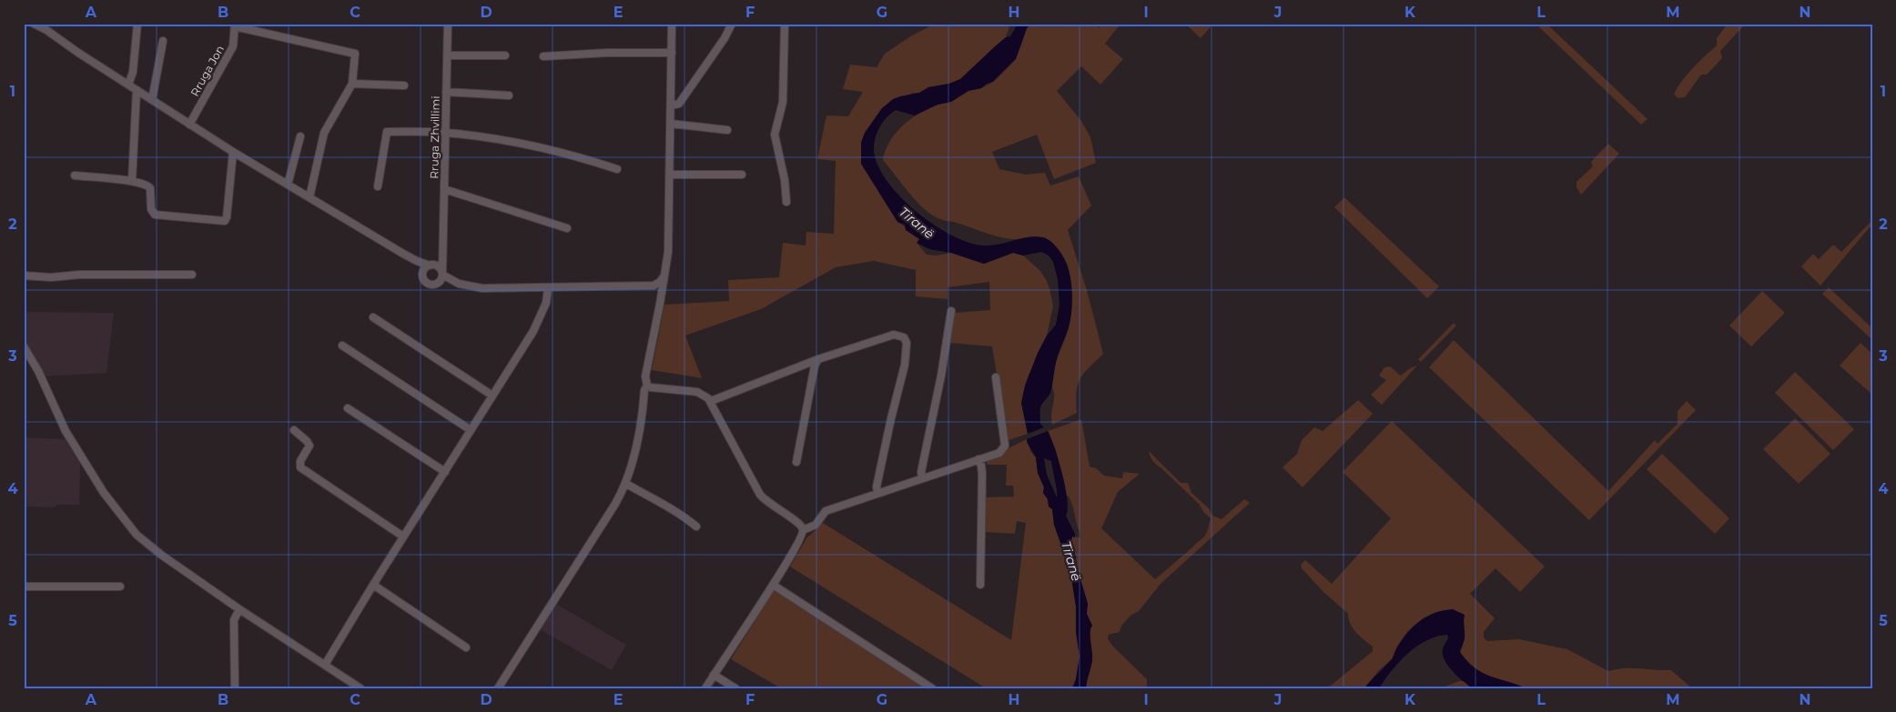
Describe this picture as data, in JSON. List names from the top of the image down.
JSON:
{
  "streets": {
    "street": ["Rruga Jon", "Rruga Zhvillimi"]
  },
  "water": ["Tiranë"],
  "grid": {
    "columns": [
      "A",
      "B",
      "C",
      "D",
      "E",
      "F",
      "G",
      "H",
      "I",
      "J",
      "K",
      "L",
      "M",
      "N"
    ],
    "rows": [
      "1",
      "2",
      "3",
      "4",
      "5"
    ]
  }
}
